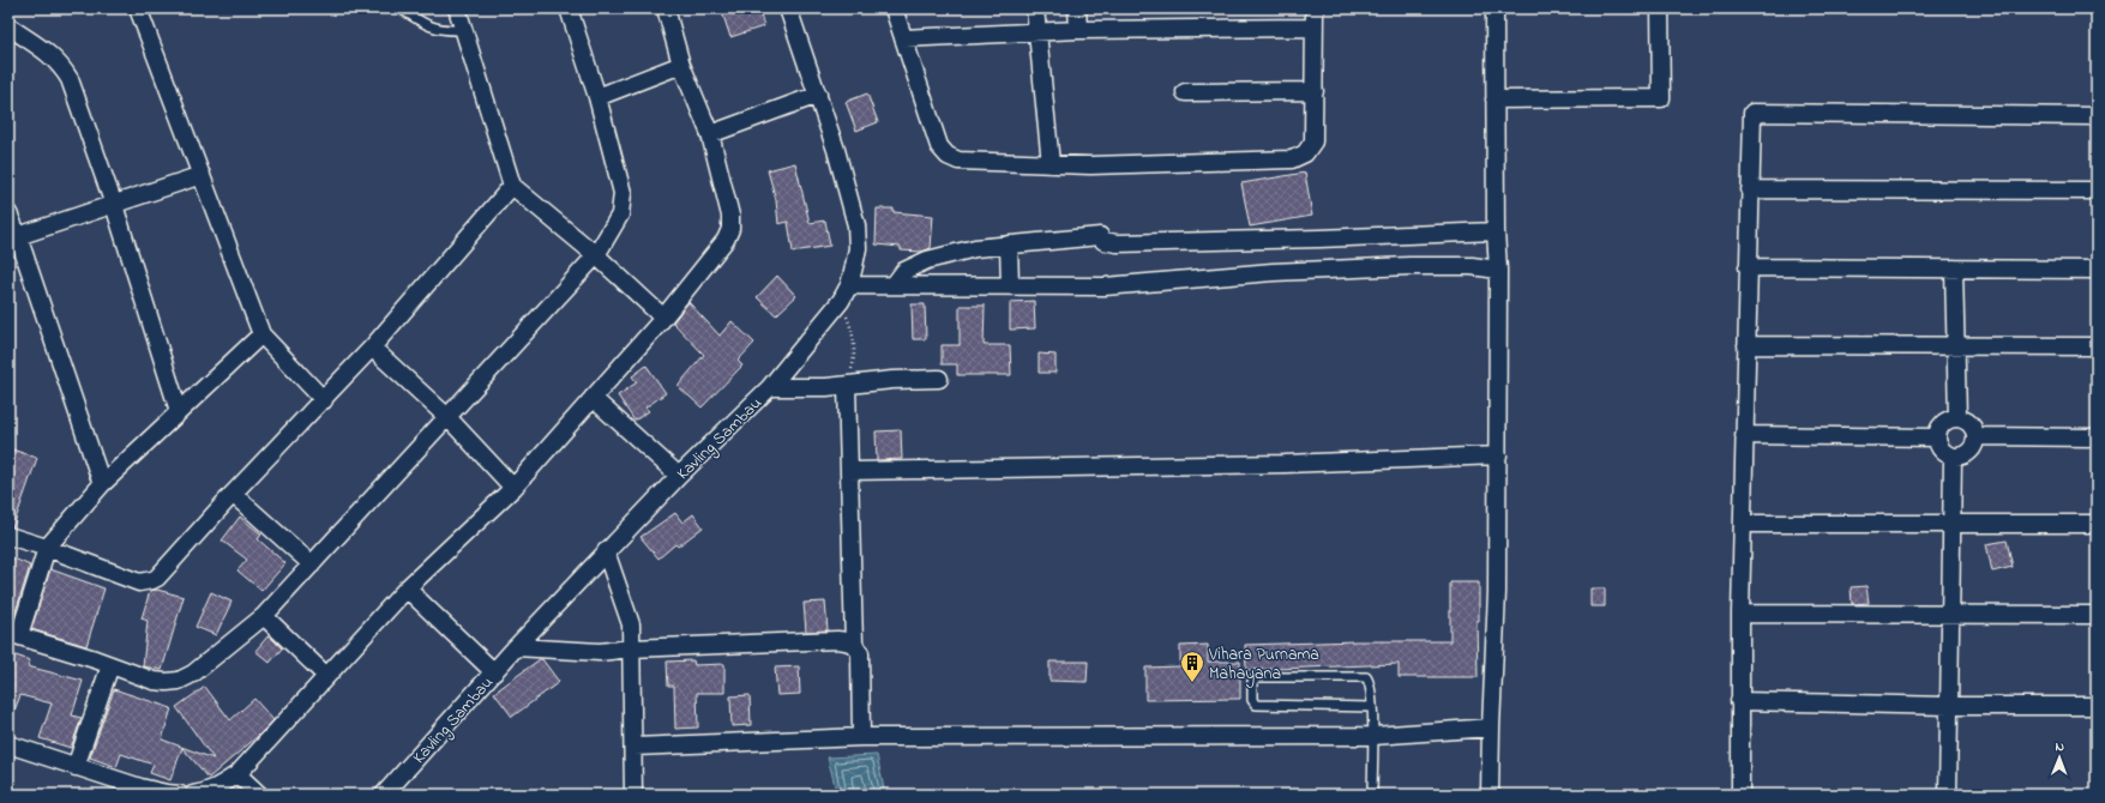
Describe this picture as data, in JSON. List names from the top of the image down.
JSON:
{
  "streets": {
    "street": ["Kavling Sambau"]
  },
  "places": {
    "building": ["Vihara Purnama Mahayana"]
  },
  "north": "top"
}
